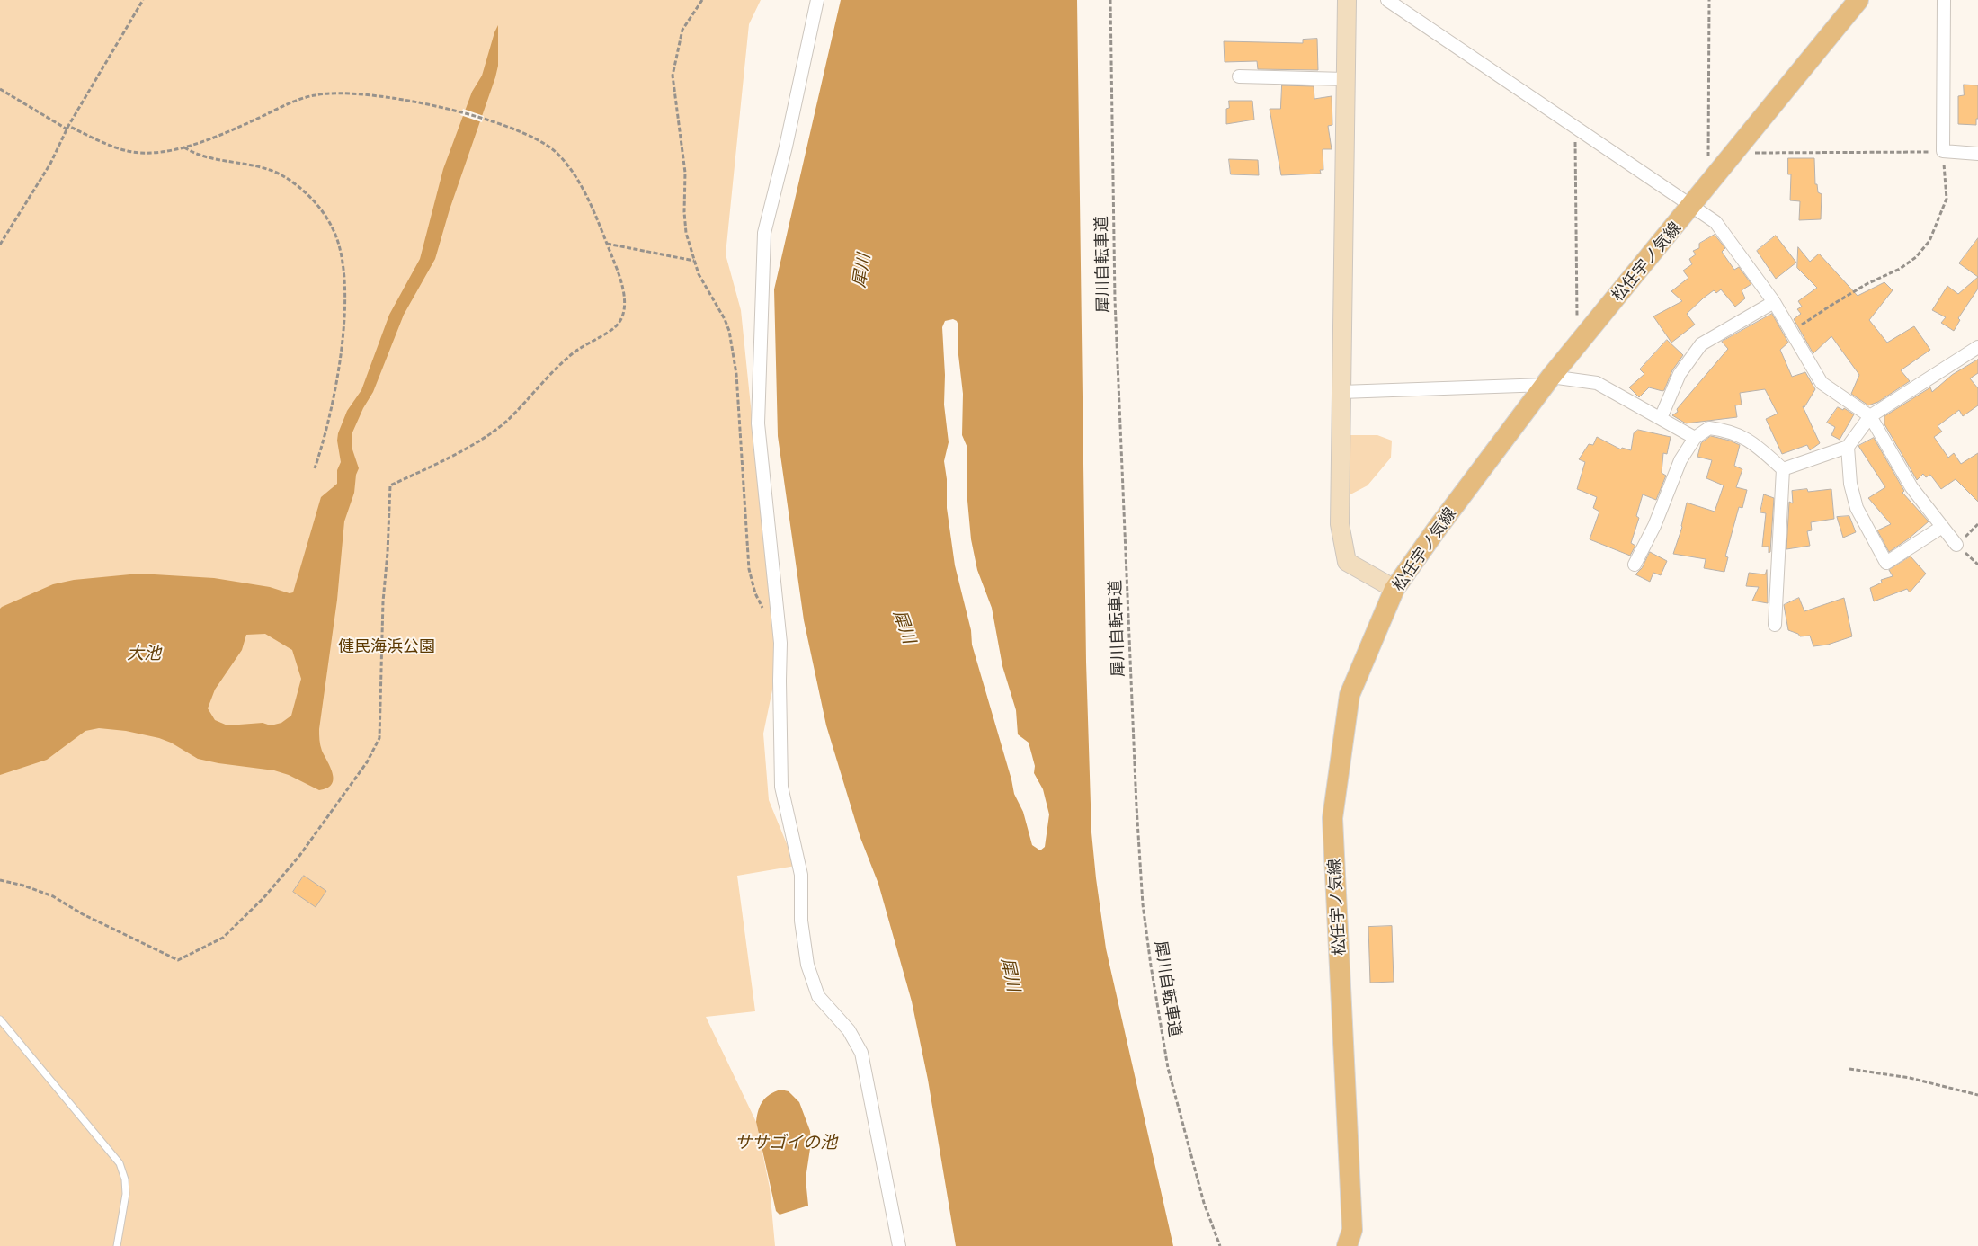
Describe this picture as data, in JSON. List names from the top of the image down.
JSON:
{
  "streets": {
    "main road": ["松任宇ノ気線"],
    "path": ["犀川自転車道"]
  },
  "water": ["犀川", "大池", "ササゴイの池"],
  "parks": ["健民海浜公園"]
}
